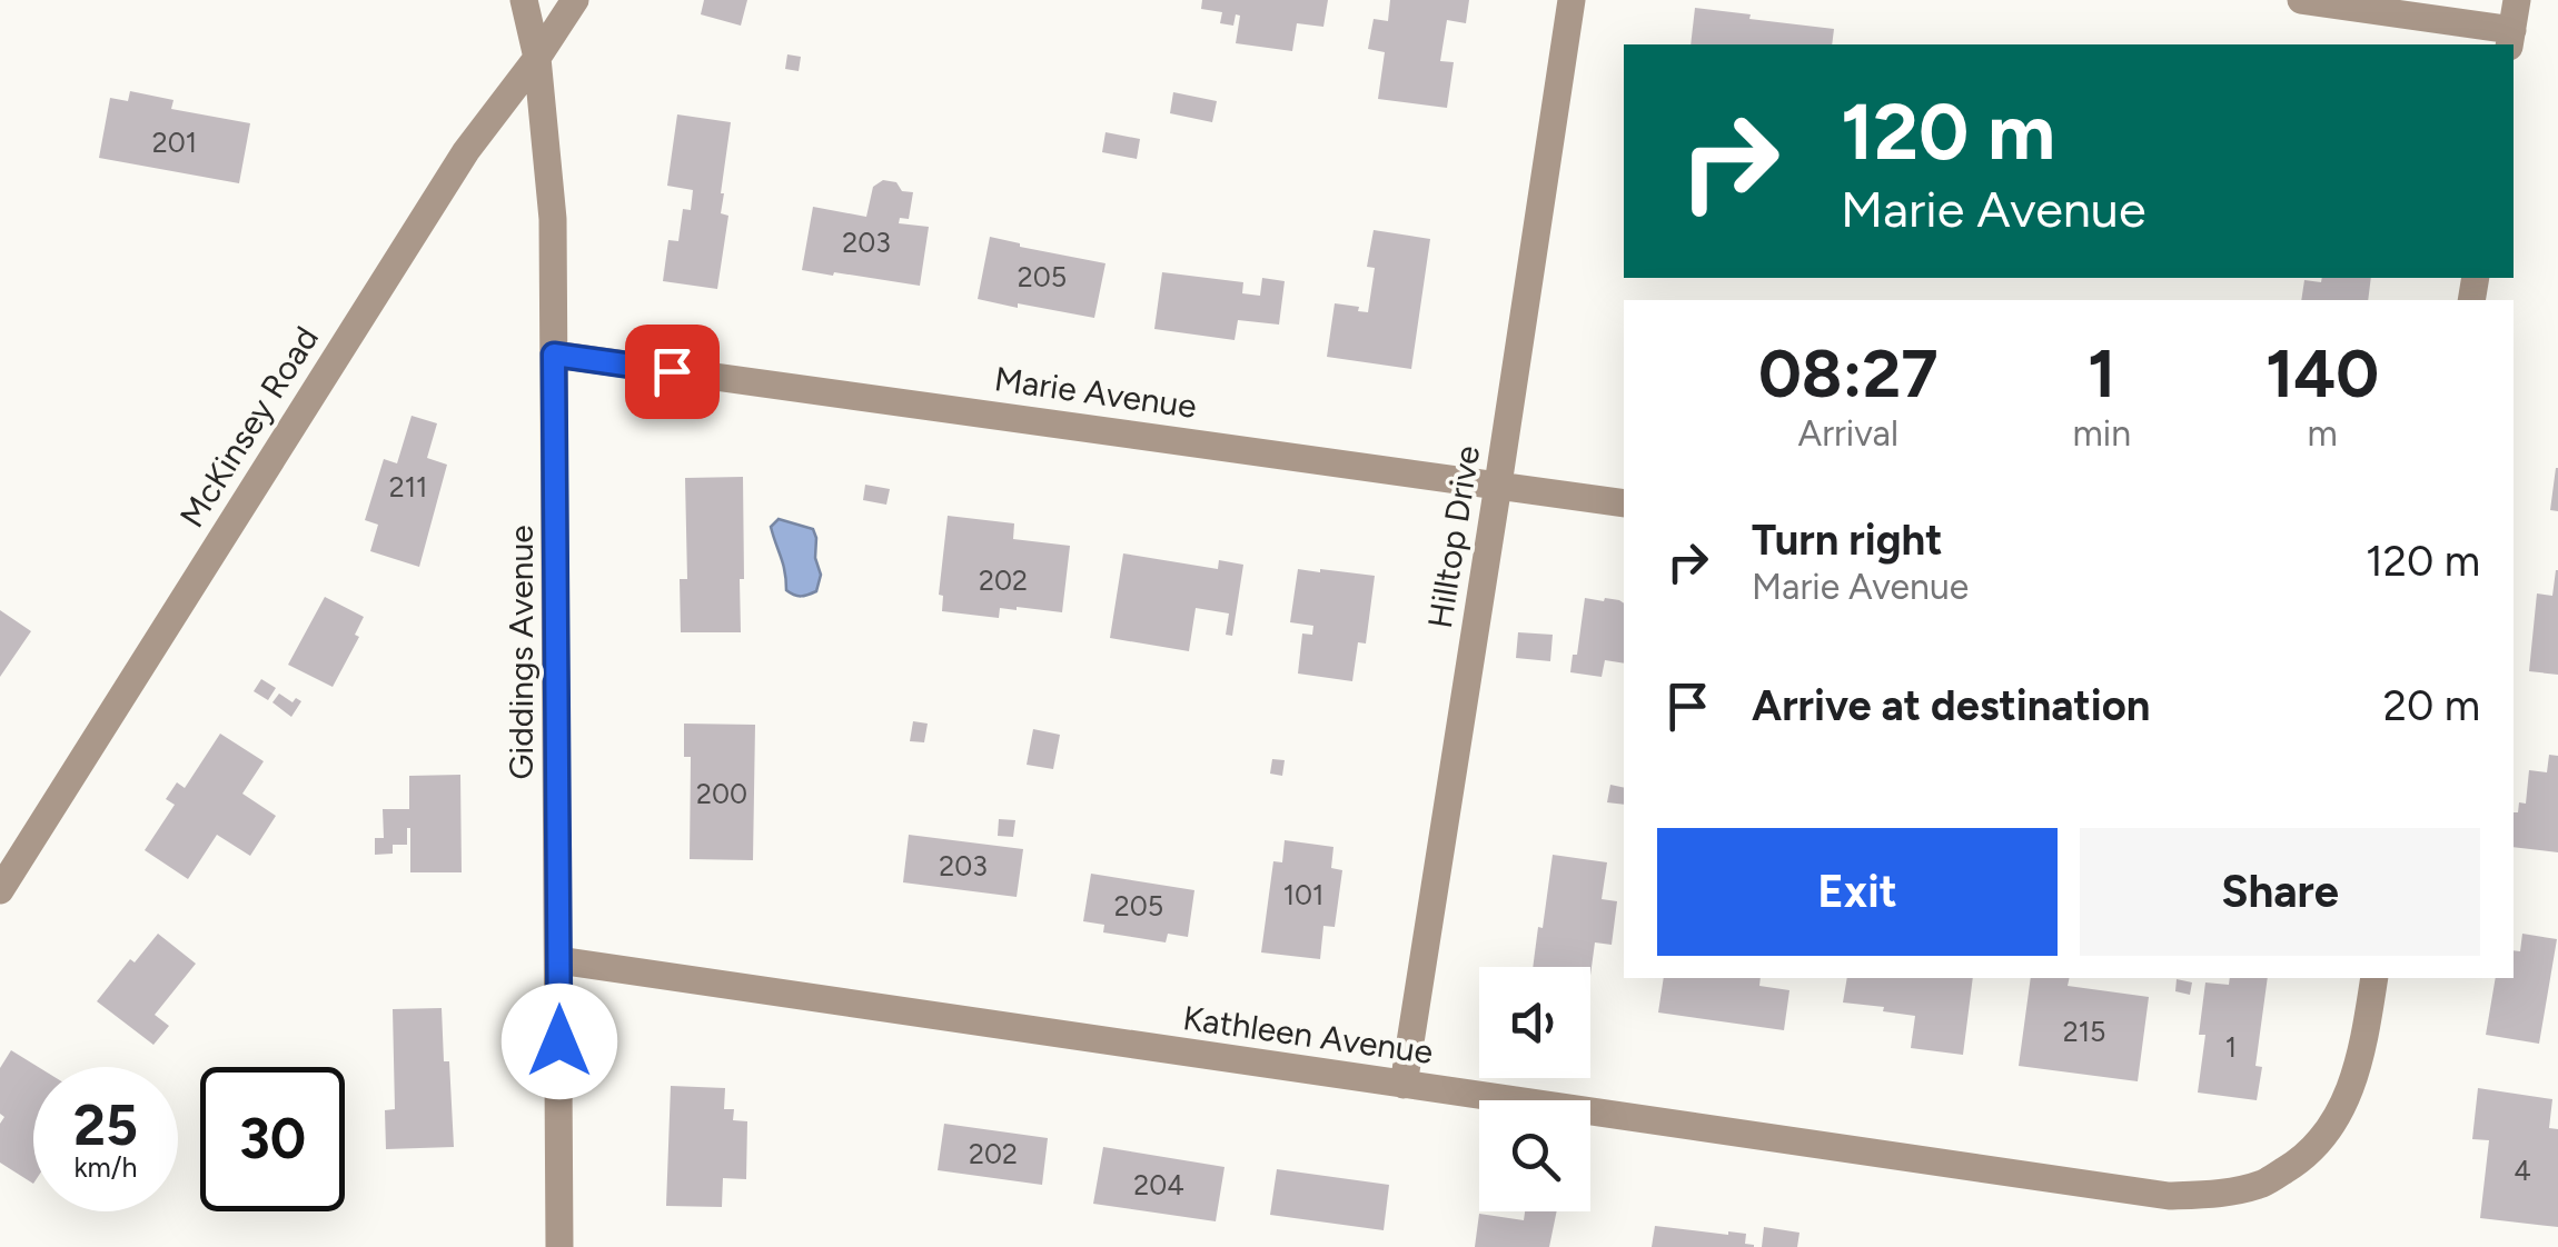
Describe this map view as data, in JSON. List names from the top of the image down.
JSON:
{
  "streets": {
    "street": [
      "Marie Avenue",
      "McKinsey Road",
      "Hilltop Drive",
      "Giddings Avenue",
      "Kathleen Avenue"
    ]
  },
  "crossings": [
    ["Marie Avenue", "Hilltop Drive"],
    ["Marie Avenue", "Giddings Avenue"],
    ["McKinsey Road", "Giddings Avenue"],
    ["Hilltop Drive", "Kathleen Avenue"],
    ["Giddings Avenue", "Kathleen Avenue"]
  ],
  "house_numbers": [
    "201",
    "203",
    "205",
    "211",
    "202",
    "200",
    "203",
    "101",
    "205",
    "215",
    "1",
    "202",
    "4",
    "204"
  ],
  "page": {
    "turn": ["120 m", "Marie Avenue"],
    "eta": [
      "08:27",
      "Arrival",
      "1",
      "min",
      "140",
      "m"
    ],
    "list": [
      {
        "name": "Turn right",
        "note": "Marie Avenue",
        "value": "120 m"
      },
      {
        "name": "Arrive at destination",
        "value": "20 m"
      }
    ],
    "buttons": ["Exit", "Share"],
    "speed": "25 km/h",
    "limit": "30"
  }
}
